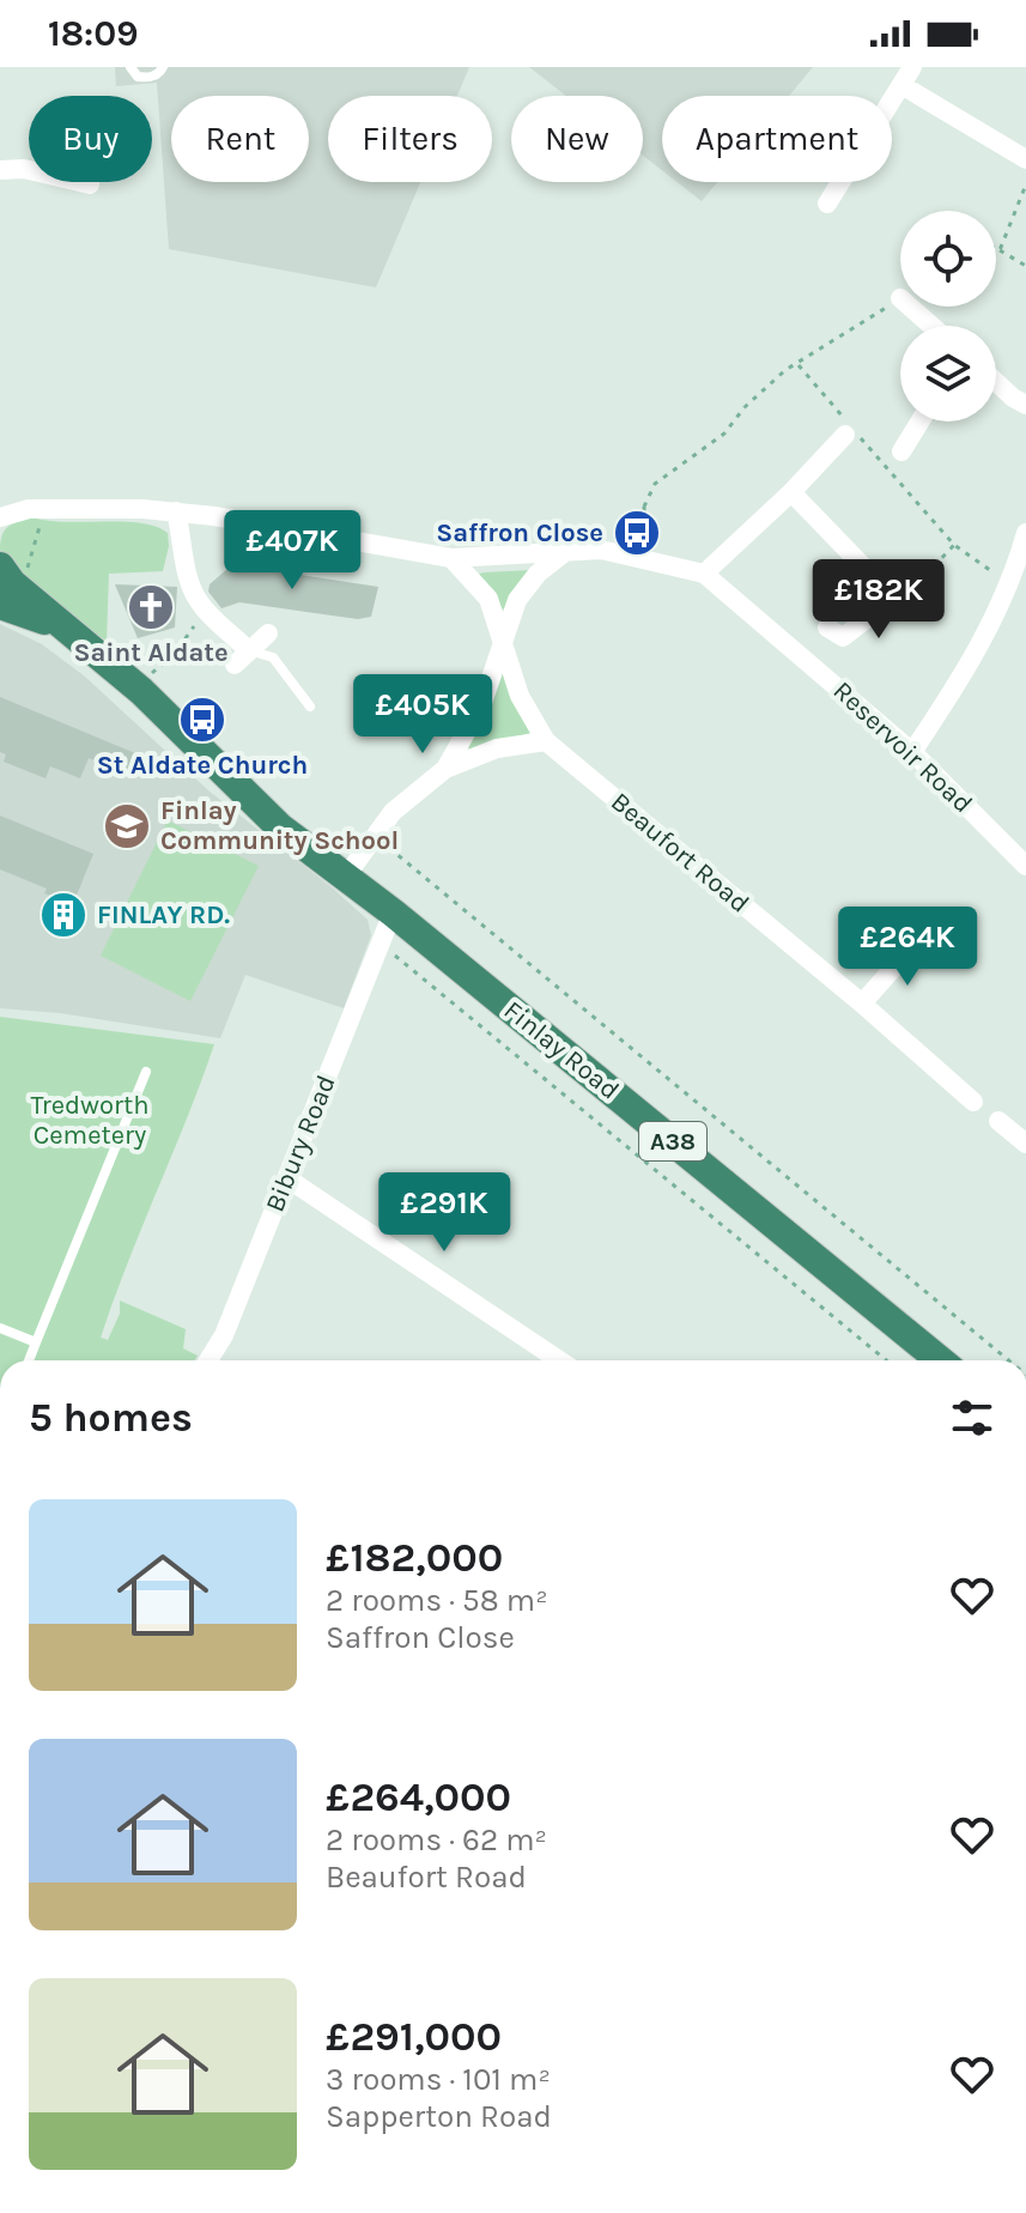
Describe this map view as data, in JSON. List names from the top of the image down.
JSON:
{
  "streets": {
    "highway": ["Finlay Road", "A38"],
    "street": ["Reservoir Road", "Beaufort Road", "Bibury Road"]
  },
  "crossings": [
    ["Reservoir Road", "Beaufort Road"],
    ["Finlay Road", "A38"],
    ["Finlay Road", "Bibury Road"],
    ["A38", "Bibury Road"]
  ],
  "parks": ["Tredworth Cemetery"],
  "places": {
    "bus stop": ["Saffron Close", "St Aldate Church"],
    "church": ["Saint Aldate"],
    "school or university": ["Finlay Community School"],
    "building": ["FINLAY RD."]
  },
  "page": {
    "status": "18:09",
    "chip": [
      "Buy",
      "Rent",
      "Filters",
      "New",
      "Apartment"
    ],
    "price": [
      "£407K",
      "£182K",
      "£405K",
      "£264K",
      "£291K"
    ],
    "heading": "5 homes",
    "list": [
      {
        "name": "£182,000",
        "note": "2 rooms · 58 m² · Saffron Close"
      },
      {
        "name": "£264,000",
        "note": "2 rooms · 62 m² · Beaufort Road"
      },
      {
        "name": "£291,000",
        "note": "3 rooms · 101 m² · Sapperton Road"
      }
    ]
  }
}
